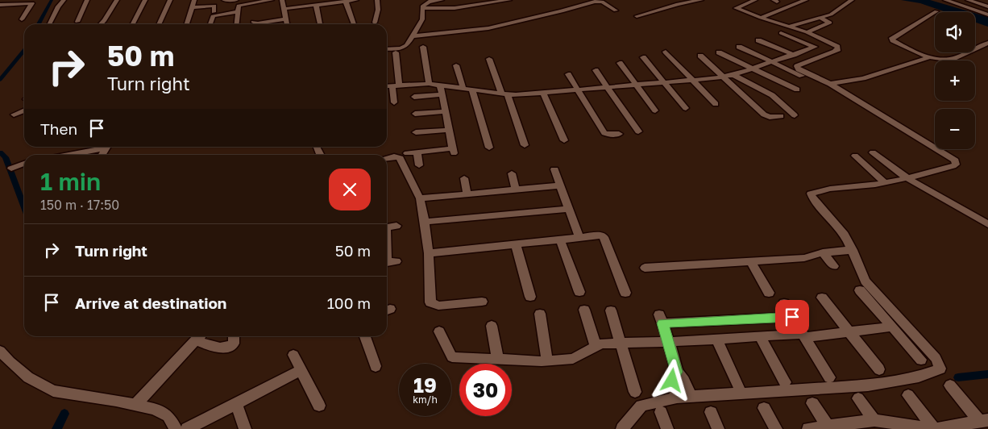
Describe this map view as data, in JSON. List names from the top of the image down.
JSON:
{
  "page": {
    "map_buttons": ["+", "−"],
    "turn": ["50 m", "Turn right"],
    "then": "Then",
    "heading": ["1 min", "150 m · 17:50"],
    "list": [
      {
        "name": "Turn right",
        "value": "50 m"
      },
      {
        "name": "Arrive at destination",
        "value": "100 m"
      }
    ],
    "speed": "19 km/h",
    "limit": "30"
  }
}
